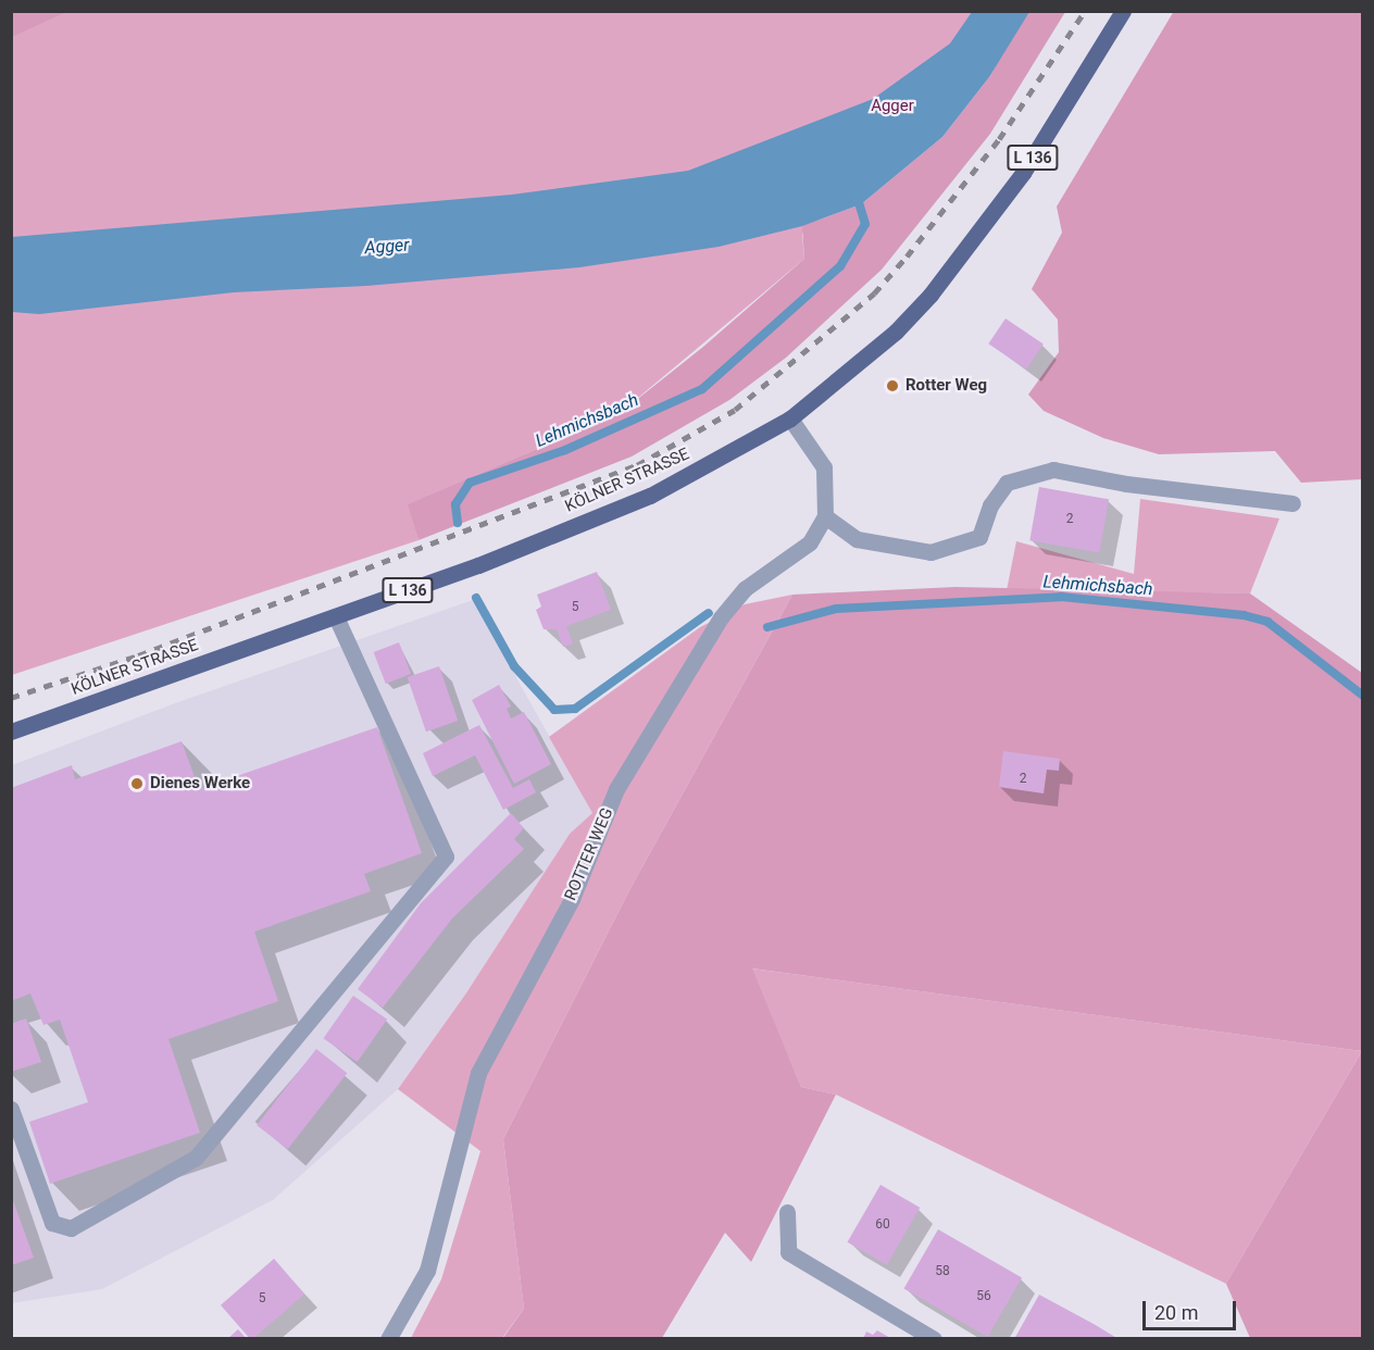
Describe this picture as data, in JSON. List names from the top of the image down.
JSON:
{
  "streets": {
    "main road": ["L 136", "KÖLNER STRASSE"],
    "street": ["ROTTER WEG"]
  },
  "water": ["Agger", "Lehmichsbach"],
  "parks": ["Agger"],
  "places": ["Rotter Weg", "Dienes Werke"],
  "house_numbers": [
    "2",
    "5",
    "2",
    "60",
    "58",
    "56",
    "5"
  ],
  "scale_bar": "20 m"
}
